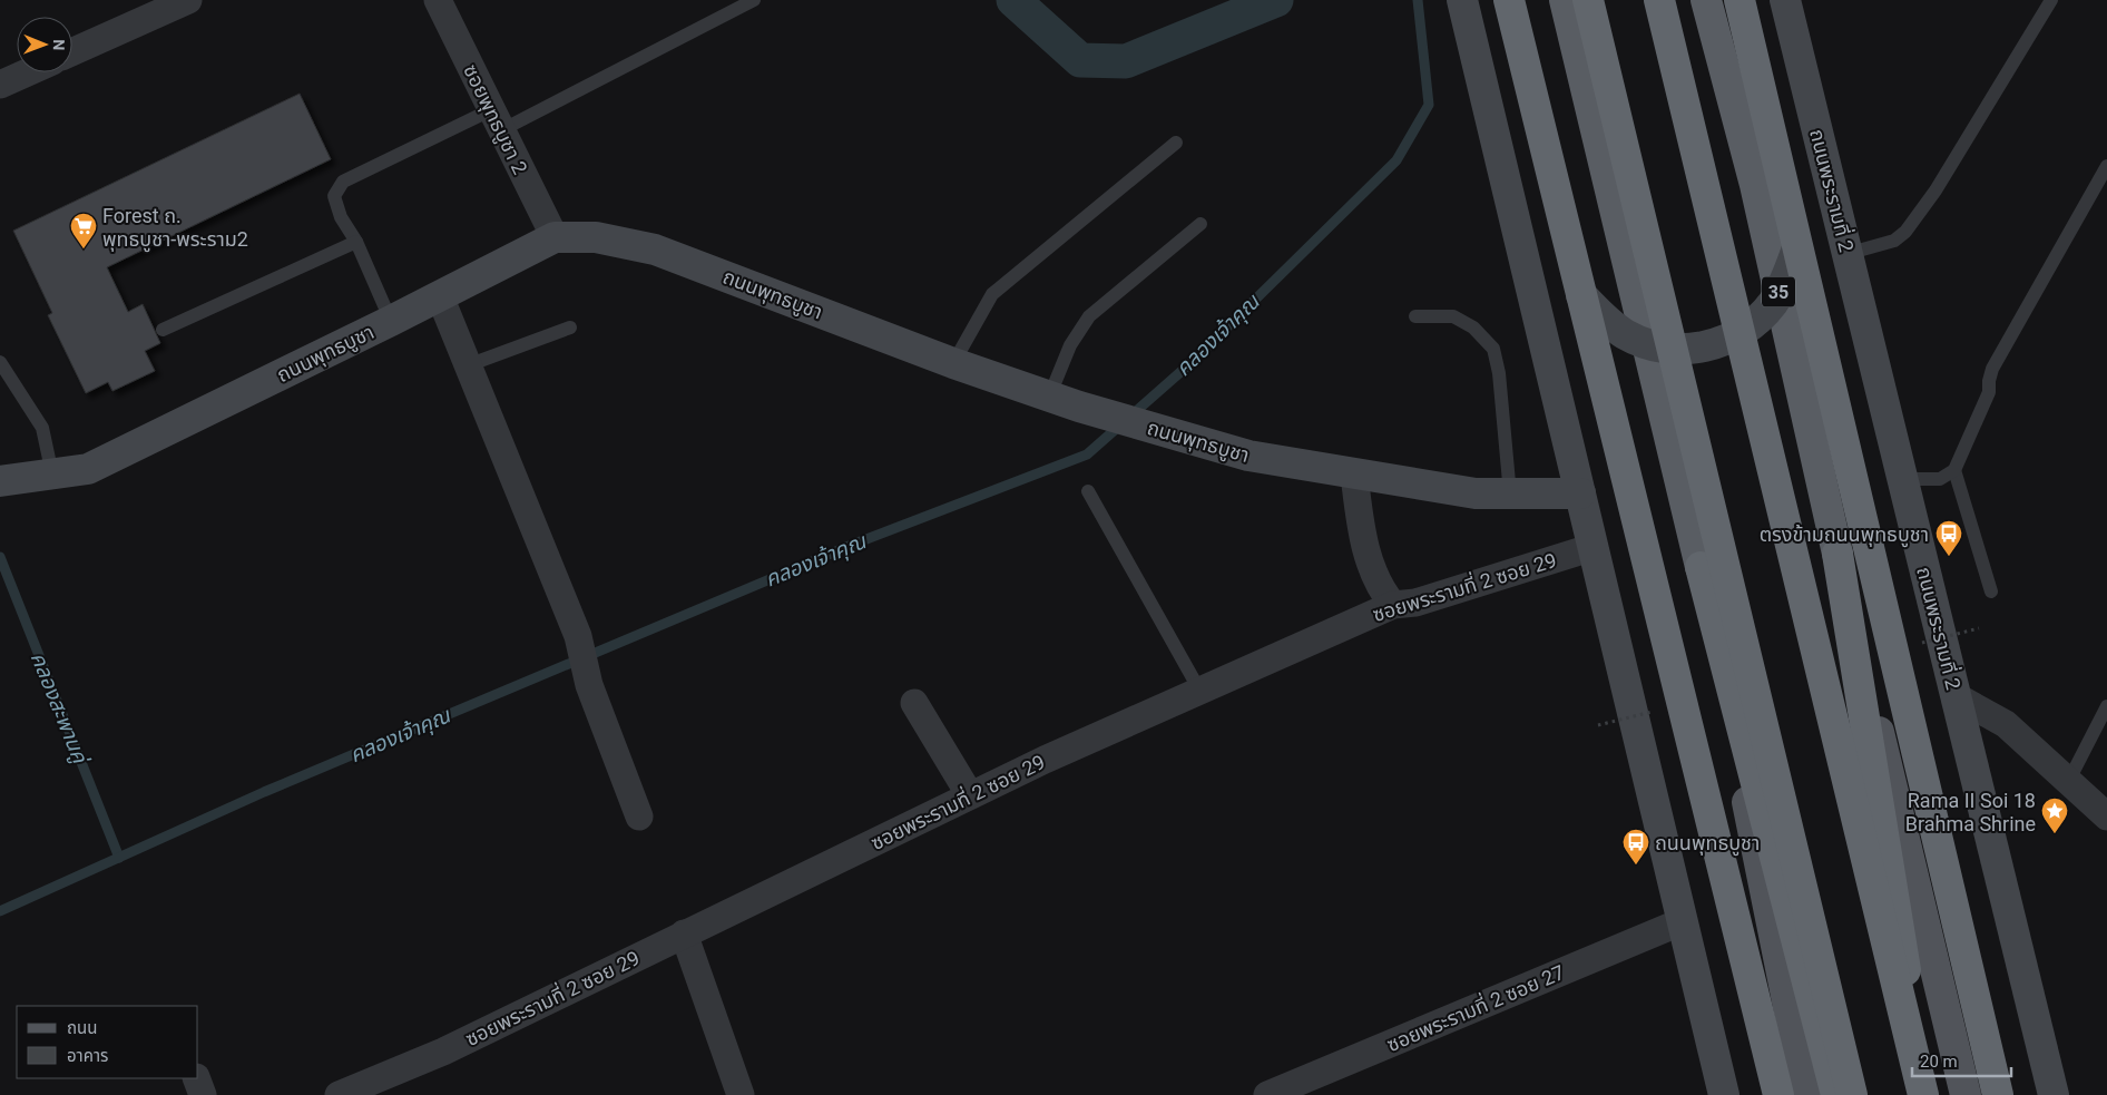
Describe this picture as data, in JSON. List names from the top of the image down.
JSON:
{
  "streets": {
    "highway": ["35"],
    "main road": ["ถนนพระรามที่ 2", "ถนนพุทธบูชา"],
    "street": ["ซอยพุทธบูชา 2", "ซอยพระรามที่ 2 ซอย 29", "ซอยพระรามที่ 2 ซอย 27"]
  },
  "crossings": [
    ["ซอยพุทธบูชา 2", "ถนนพุทธบูชา"]
  ],
  "water": ["คลองเจ้าคุณ", "คลองสะพานคู่"],
  "places": {
    "supermarket": ["Forest ถ. พุทธบูชา-พระราม2"],
    "bus stop": ["ตรงข้ามถนนพุทธบูชา", "ถนนพุทธบูชา"],
    "place": ["Rama II Soi 18 Brahma Shrine"]
  },
  "legend": ["ถนน", "อาคาร"],
  "scale_bar": "20 m",
  "north": "right"
}
